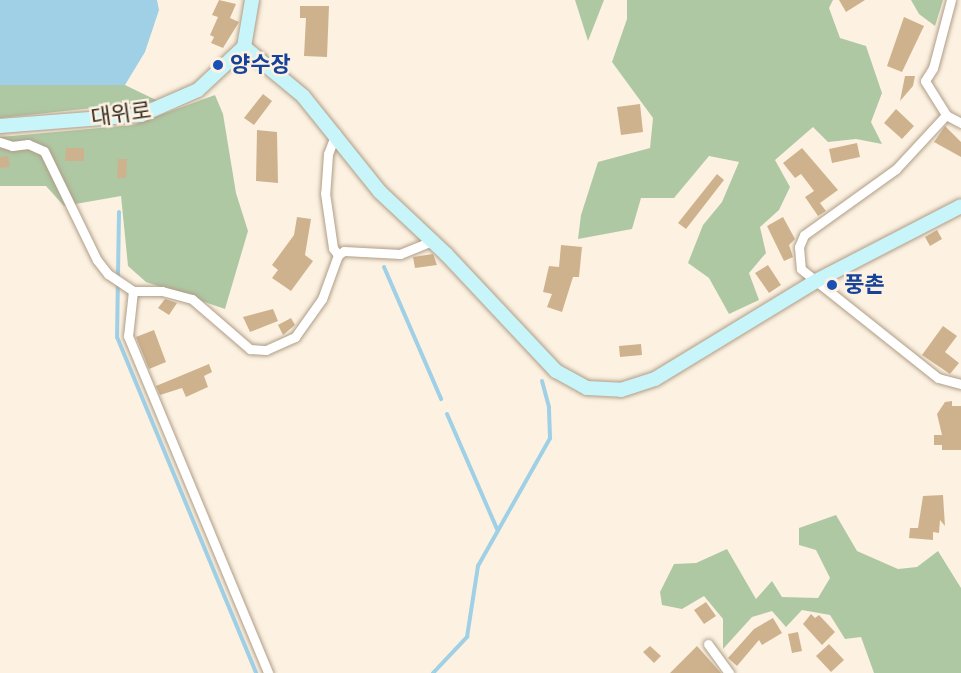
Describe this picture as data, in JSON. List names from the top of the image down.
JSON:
{
  "streets": {
    "street": ["대위로"]
  },
  "places": ["양수장", "풍촌"]
}
